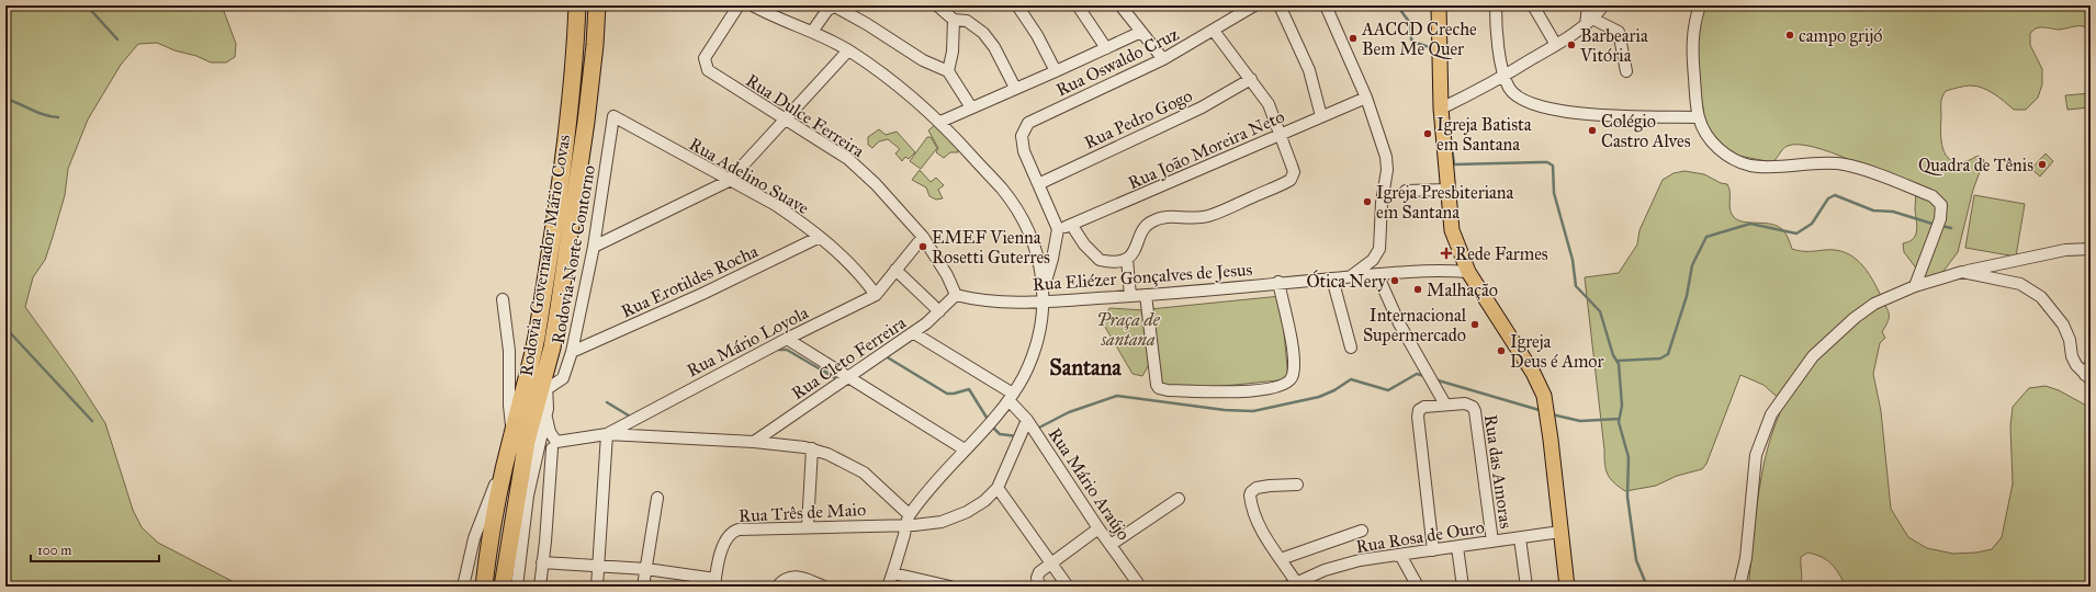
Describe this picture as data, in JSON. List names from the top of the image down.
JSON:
{
  "streets": {
    "highway": ["Rodovia Governador Mário Covas"],
    "street": [
      "Rua Oswaldo Cruz",
      "Rua Dulce Ferreira",
      "Rua Pedro Gogo",
      "Rua João Moreira Neto",
      "Rua Adelino Suave",
      "Rodovia Norte Contorno",
      "Rua Eliézer Gonçalves de Jesus",
      "Rua Erotildes Rocha",
      "Rua Mário Loyola",
      "Rua Cleto Ferreira",
      "Rua das Amoras",
      "Rua Mário Araújo",
      "Rua Três de Maio",
      "Rua Rosa de Ouro"
    ]
  },
  "crossings": [
    ["Rua Oswaldo Cruz", "Rua Pedro Gogo"],
    ["Rua Dulce Ferreira", "Rua Eliézer Gonçalves de Jesus"],
    ["Rua Dulce Ferreira", "Rua Mário Loyola"],
    ["Rua Dulce Ferreira", "Rua Cleto Ferreira"],
    ["Rua Adelino Suave", "Rodovia Norte Contorno"],
    ["Rua Adelino Suave", "Rua Erotildes Rocha"],
    ["Rua Adelino Suave", "Rua Mário Loyola"],
    ["Rodovia Norte Contorno", "Rua Erotildes Rocha"],
    ["Rua Eliézer Gonçalves de Jesus", "Rua Cleto Ferreira"],
    ["Rua Cleto Ferreira", "Rua Mário Araújo"],
    ["Rua das Amoras", "Rua Rosa de Ouro"]
  ],
  "districts": ["Santana"],
  "parks": ["Praça de santana"],
  "places": {
    "other": [
      "campo grijó",
      "AACCD Creche Bem Me Quer",
      "Barbearia Vitória",
      "Colégio Castro Alves",
      "Igreja Batista em Santana",
      "Quadra de Tênis",
      "Igreja Presbiteriana em Santana",
      "EMEF Vienna Rosetti Guterres",
      "Ótica Nery",
      "Malhação",
      "Internacional Supermercado",
      "Igreja Deus é Amor"
    ],
    "health": ["Rede Farmes"]
  },
  "scale_bar": "100 m"
}
